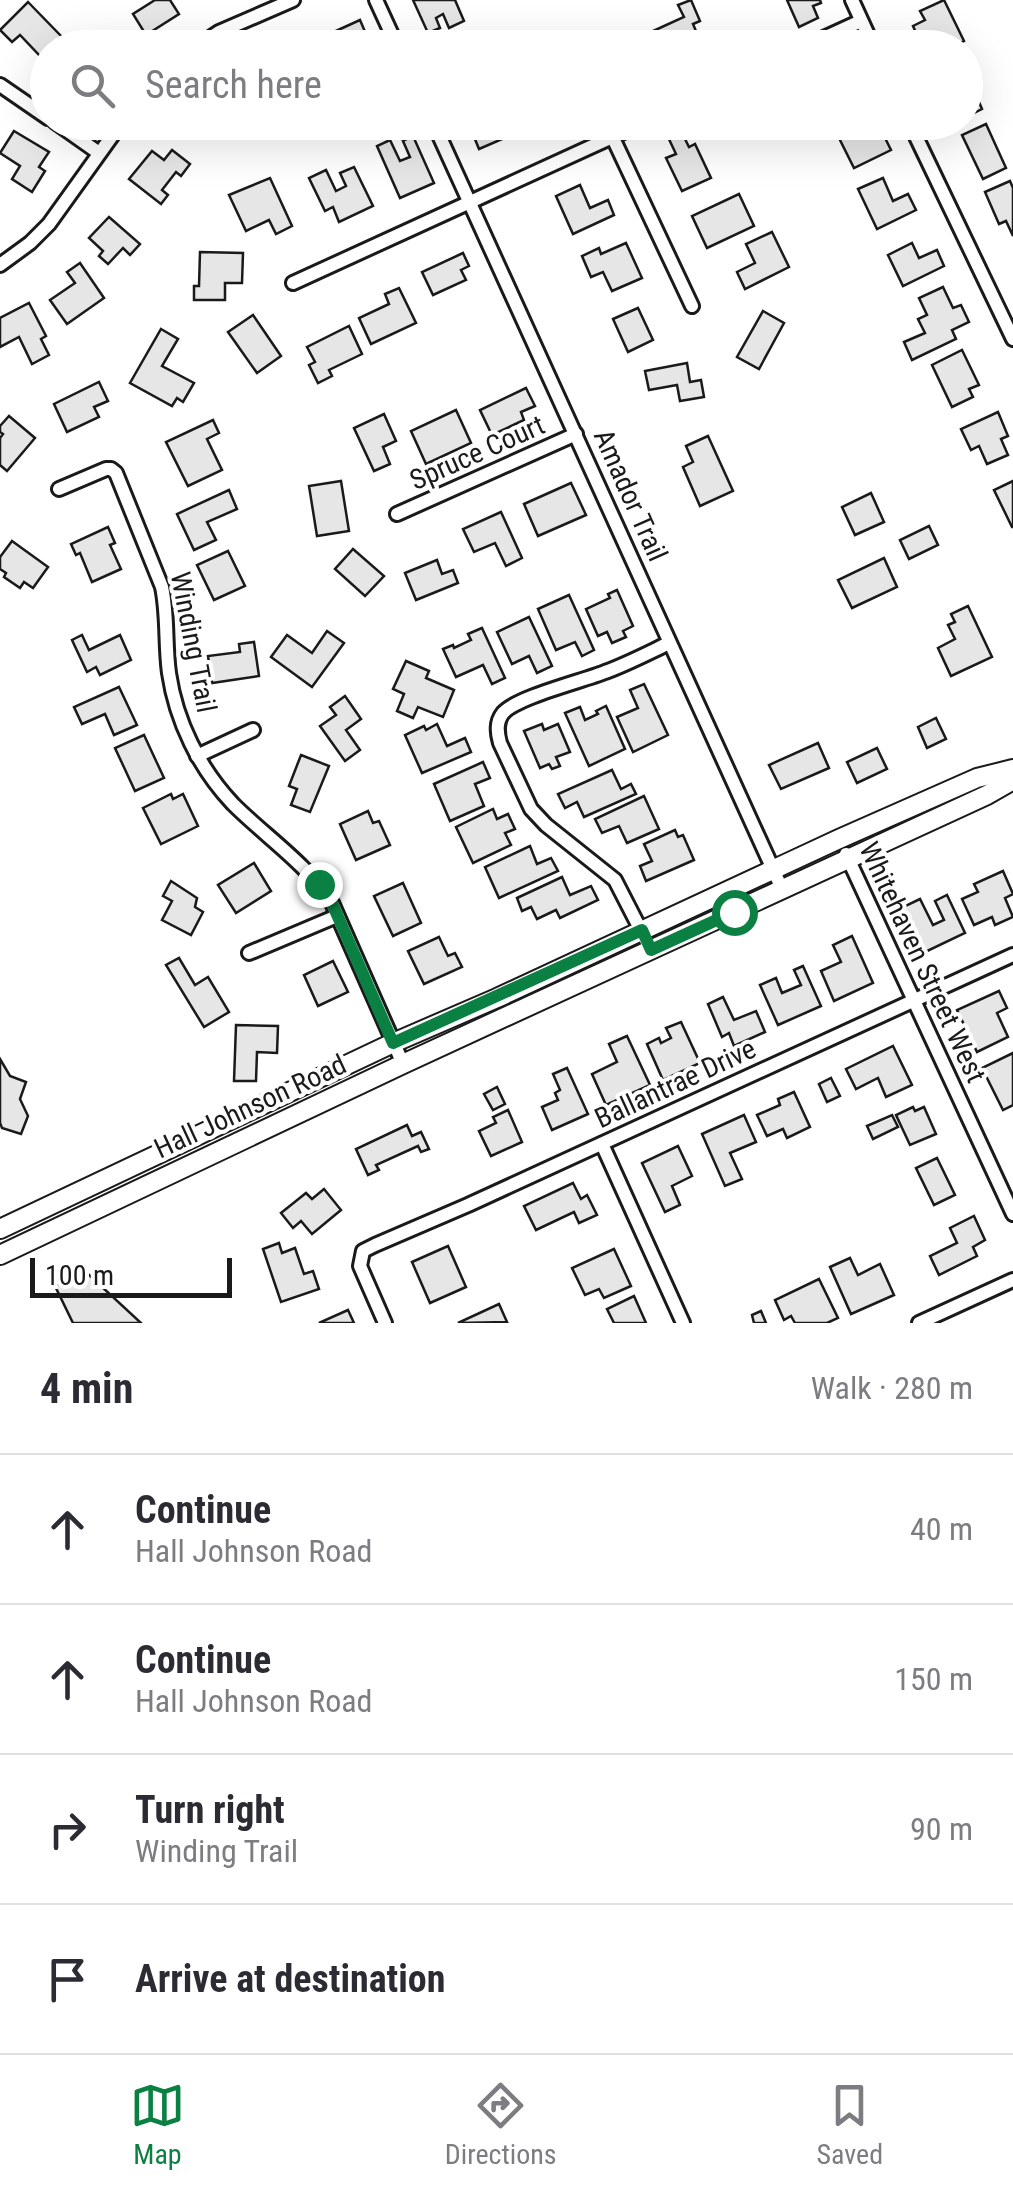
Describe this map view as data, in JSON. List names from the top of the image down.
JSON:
{
  "streets": {
    "main road": ["Hall Johnson Road"],
    "street": [
      "Spruce Court",
      "Amador Trail",
      "Winding Trail",
      "Whitehaven Street West",
      "Ballantrae Drive"
    ]
  },
  "crossings": [
    ["Spruce Court", "Amador Trail"],
    ["Amador Trail", "Hall Johnson Road"],
    ["Winding Trail", "Hall Johnson Road"],
    ["Whitehaven Street West", "Ballantrae Drive"],
    ["Whitehaven Street West", "Hall Johnson Road"]
  ],
  "scale_bar": "100 m",
  "page": {
    "search": "Search here",
    "scale": "100 m",
    "heading": ["4 min", "Walk · 280 m"],
    "list": [
      ["Continue", "Hall Johnson Road", "40 m"],
      ["Continue", "Hall Johnson Road", "150 m"],
      ["Turn right", "Winding Trail", "90 m"],
      "Arrive at destination"
    ],
    "nav": ["Map", "Directions", "Saved"]
  }
}
